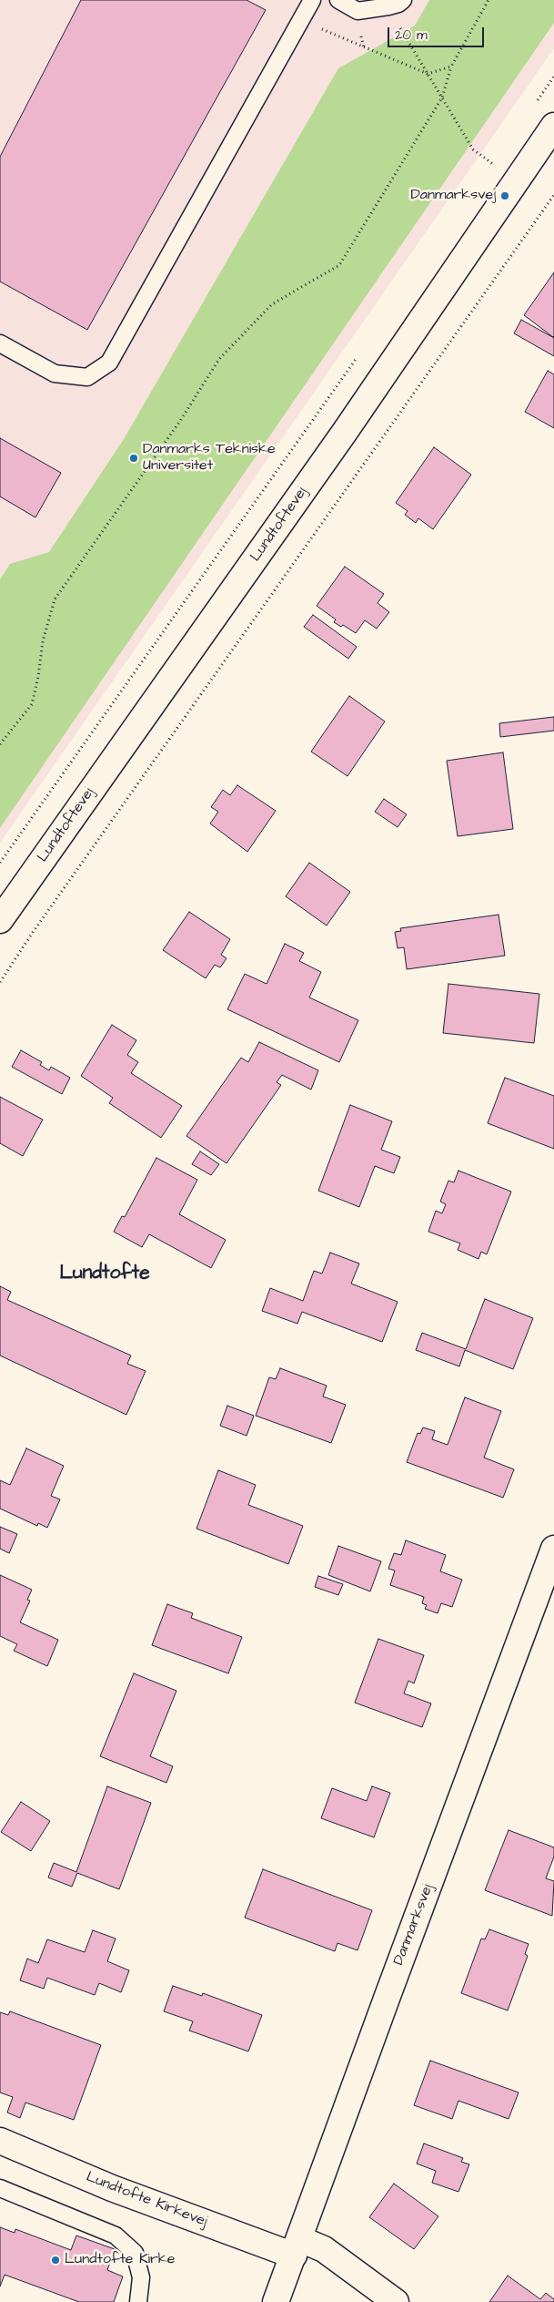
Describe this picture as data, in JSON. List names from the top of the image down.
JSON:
{
  "streets": {
    "street": ["Lundtoftevej", "Danmarksvej", "Lundtofte Kirkevej"]
  },
  "crossings": [
    ["Danmarksvej", "Lundtofte Kirkevej"]
  ],
  "districts": ["Lundtofte"],
  "places": ["Danmarksvej", "Danmarks Tekniske Universitet", "Lundtofte Kirke"],
  "scale_bar": "20 m"
}
